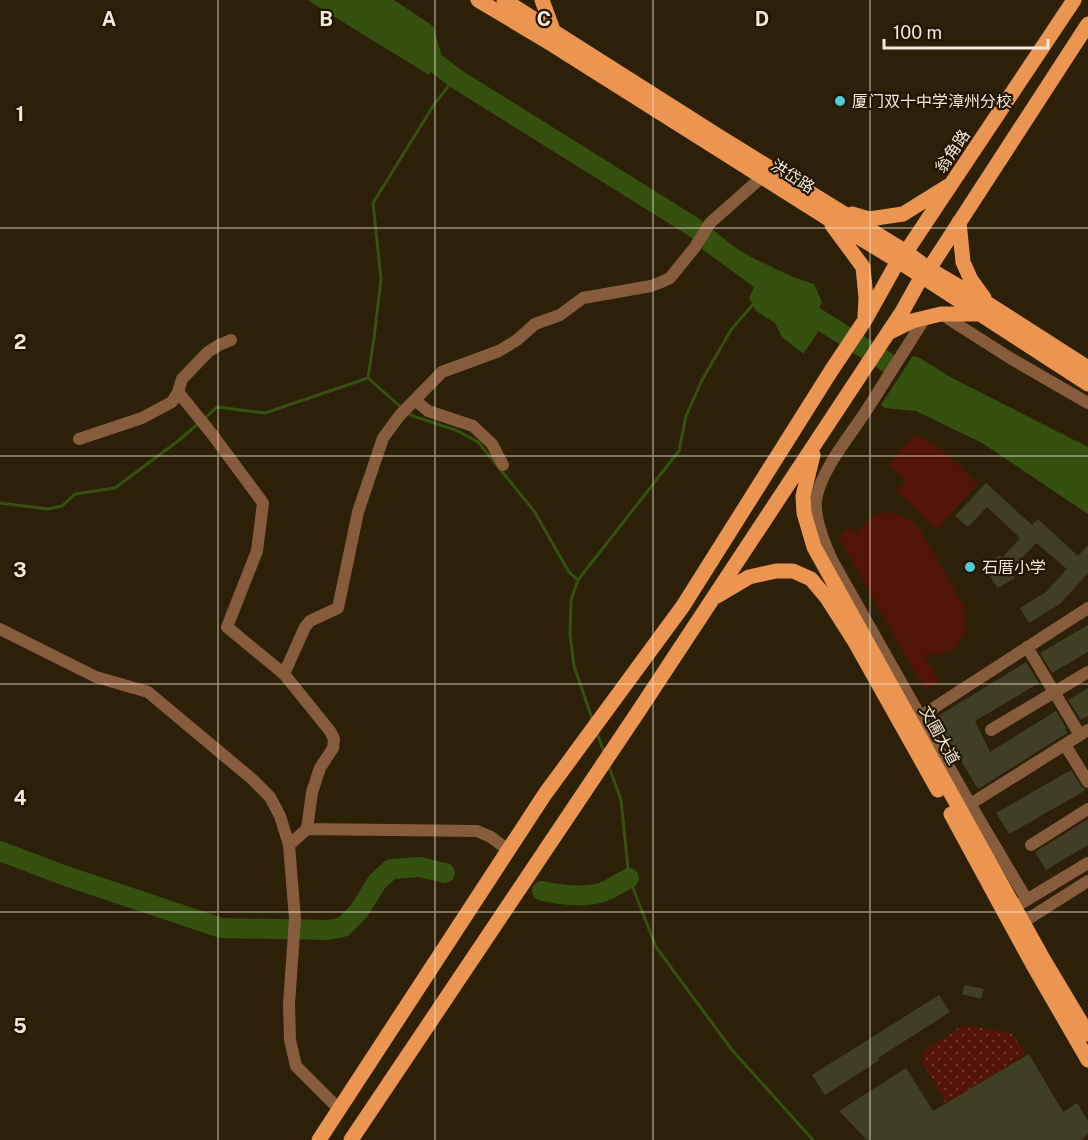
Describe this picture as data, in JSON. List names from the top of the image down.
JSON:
{
  "streets": {
    "main road": ["翁角路", "洪岱路", "文圃大道"]
  },
  "places": ["厦门双十中学漳州分校", "石厝小学"],
  "scale_bar": "100 m",
  "grid": {
    "columns": [
      "A",
      "B",
      "C",
      "D"
    ],
    "rows": [
      "1",
      "2",
      "3",
      "4",
      "5"
    ]
  }
}
